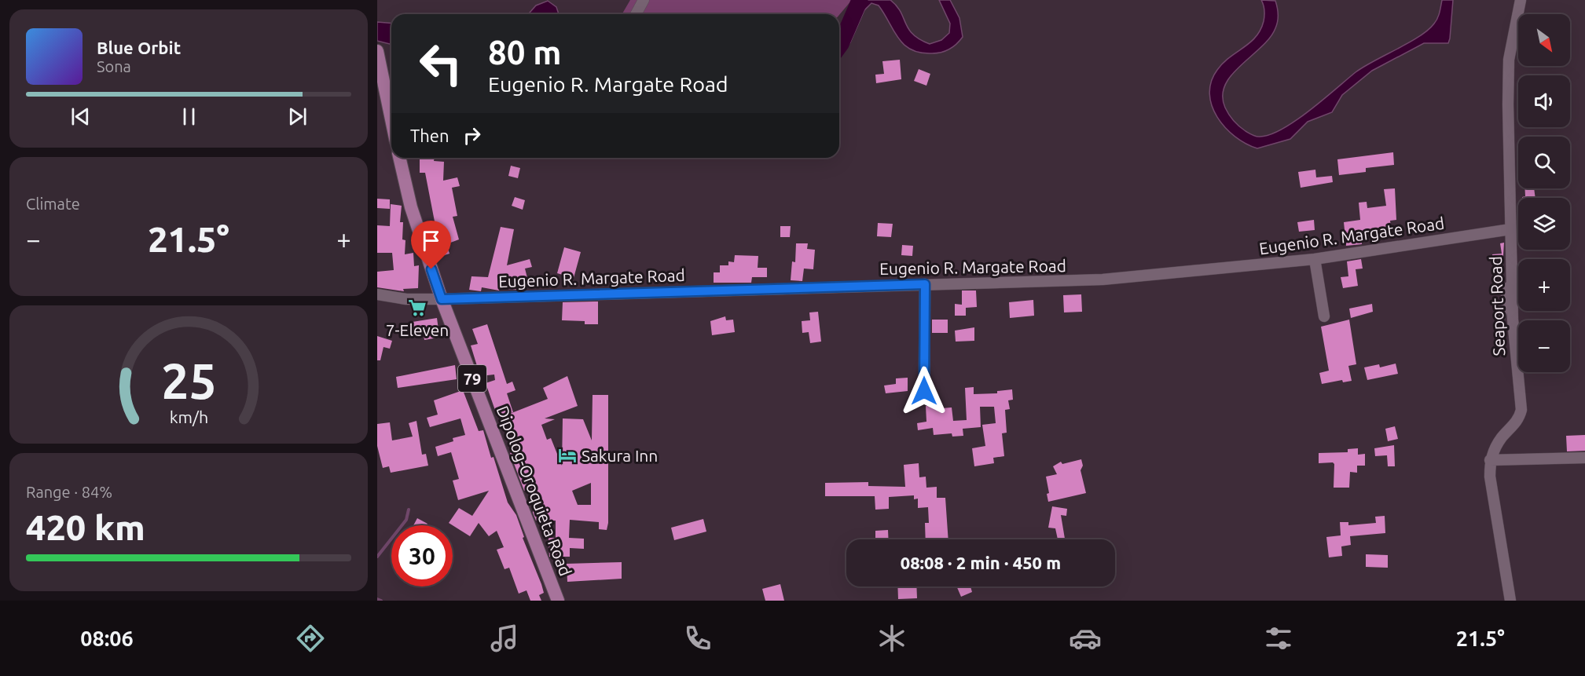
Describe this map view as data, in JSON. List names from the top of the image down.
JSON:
{
  "streets": {
    "main road": ["79", "Dipolog-Oroquieta Road"],
    "street": ["Eugenio R. Margate Road", "Seaport Road"]
  },
  "crossings": [
    ["Eugenio R. Margate Road", "Seaport Road"],
    ["Eugenio R. Margate Road", "Dipolog-Oroquieta Road"]
  ],
  "places": {
    "supermarket": ["7-Eleven"],
    "hotel": ["Sakura Inn"]
  },
  "north": "bottom right",
  "page": {
    "map_buttons": ["+", "−"],
    "turn": ["80 m", "Eugenio R. Margate Road"],
    "song": ["Blue Orbit", "Sona"],
    "then": "Then",
    "tile": [
      "Climate",
      ["Range · 84%", "420 km"]
    ],
    "heat": ["−", "21.5°", "+"],
    "limit": "30",
    "trip": "08:08 · 2 min · 450 m",
    "tabs": ["08:06", "21.5°"],
    "gauge": ["25", "km/h"]
  }
}
